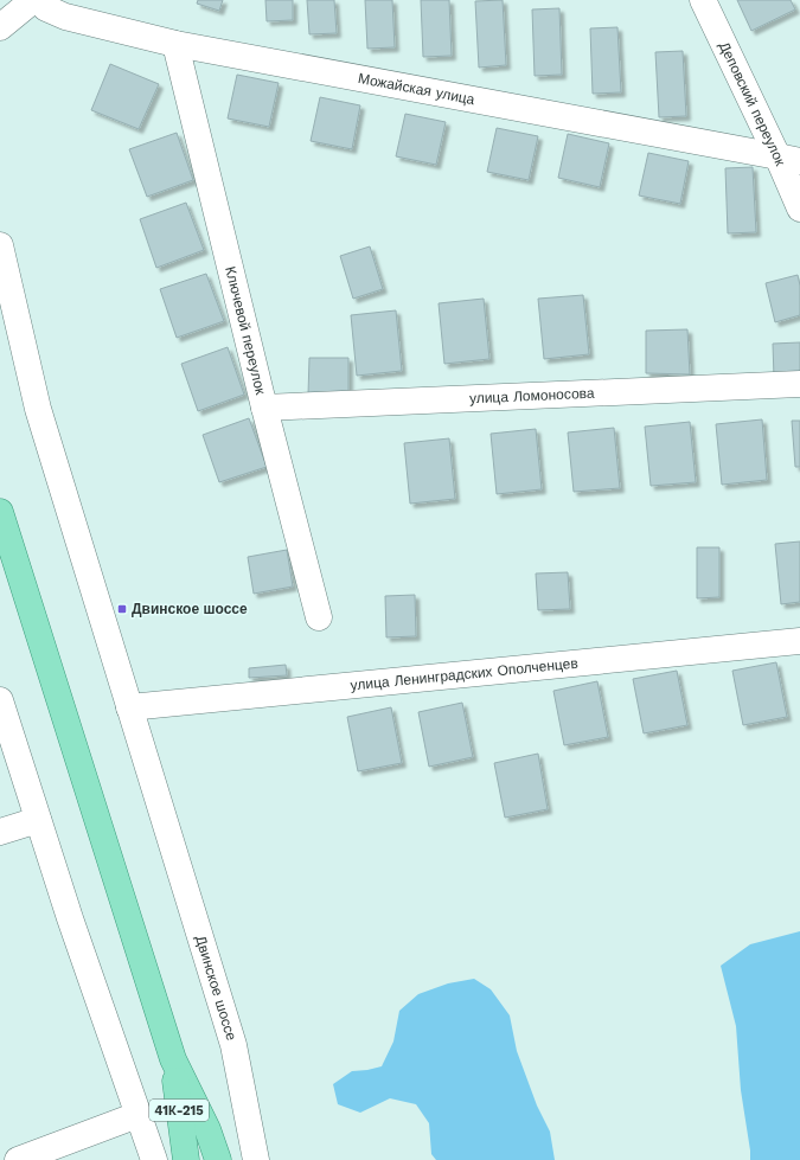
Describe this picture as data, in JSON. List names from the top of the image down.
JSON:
{
  "streets": {
    "main road": ["41К-215"],
    "street": [
      "Можайская улица",
      "Деповский переулок",
      "Ключевой переулок",
      "улица Ломоносова",
      "улица Ленинградских Ополченцев",
      "Двинское шоссе"
    ]
  },
  "crossings": [
    ["Можайская улица", "Деповский переулок"],
    ["Можайская улица", "Ключевой переулок"],
    ["Ключевой переулок", "улица Ломоносова"],
    ["улица Ленинградских Ополченцев", "Двинское шоссе"]
  ],
  "places": {
    "transit": ["Двинское шоссе"]
  }
}
